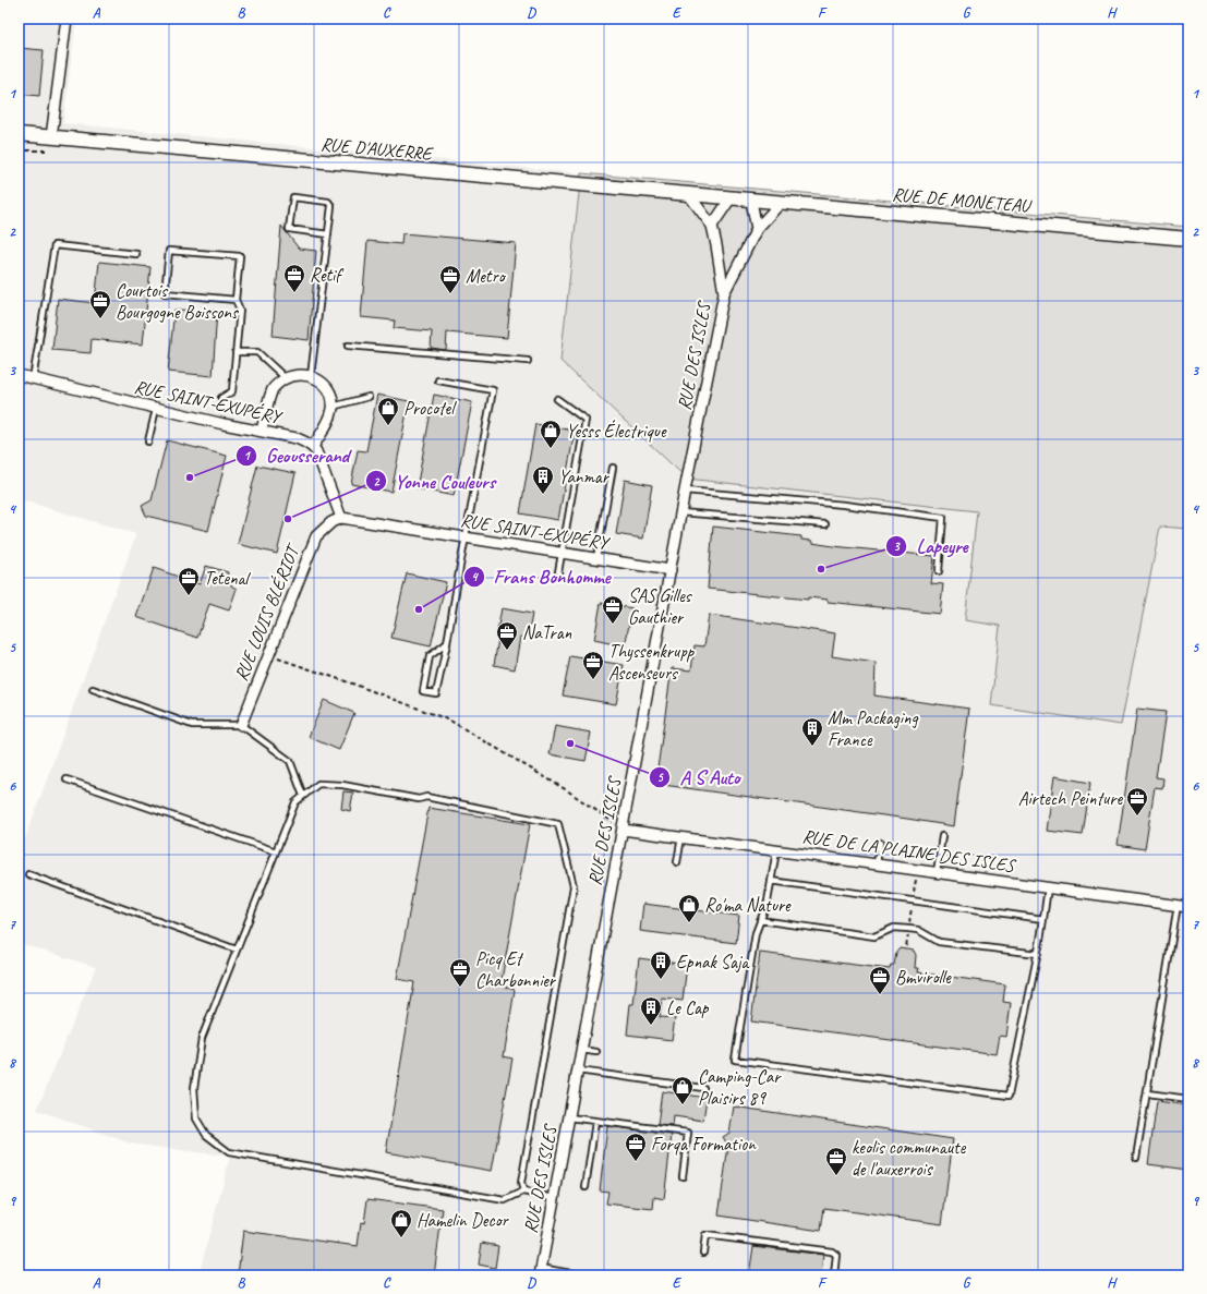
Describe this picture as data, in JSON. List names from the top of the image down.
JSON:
{
  "streets": {
    "main road": ["RUE D'AUXERRE", "RUE DE MONETEAU"],
    "street": [
      "RUE DES ISLES",
      "RUE SAINT-EXUPÉRY",
      "RUE LOUIS BLÉRIOT",
      "RUE DE LA PLAINE DES ISLES"
    ]
  },
  "crossings": [
    ["RUE D'AUXERRE", "RUE DE MONETEAU"],
    ["RUE D'AUXERRE", "RUE DES ISLES"],
    ["RUE DE MONETEAU", "RUE DES ISLES"],
    ["RUE DES ISLES", "RUE SAINT-EXUPÉRY"],
    ["RUE DES ISLES", "RUE DE LA PLAINE DES ISLES"],
    ["RUE SAINT-EXUPÉRY", "RUE LOUIS BLÉRIOT"]
  ],
  "places": {
    "office": [
      "Retif",
      "Metro",
      "Courtois Bourgogne Boissons",
      "Tetenal",
      "SAS Gilles Gauthier",
      "NaTran",
      "Thyssenkrupp Ascenseurs",
      "Airtech Peinture",
      "Picq Et Charbonnier",
      "Bmvirolle",
      "Forqa Formation",
      "keolis communaute de l'auxerrois"
    ],
    "shop": [
      "Procotel",
      "Yesss Électrique",
      "Ro'ma Nature",
      "Camping-Car Plaisirs 89",
      "Hamelin Decor"
    ],
    "other": [
      "Geousserand",
      "Yonne Couleurs",
      "Lapeyre",
      "Frans Bonhomme",
      "A S Auto"
    ],
    "building": [
      "Yanmar",
      "Mm Packaging France",
      "Epnak Saja",
      "Le Cap"
    ]
  },
  "grid": {
    "columns": [
      "A",
      "B",
      "C",
      "D",
      "E",
      "F",
      "G",
      "H"
    ],
    "rows": [
      "1",
      "2",
      "3",
      "4",
      "5",
      "6",
      "7",
      "8",
      "9"
    ]
  }
}
